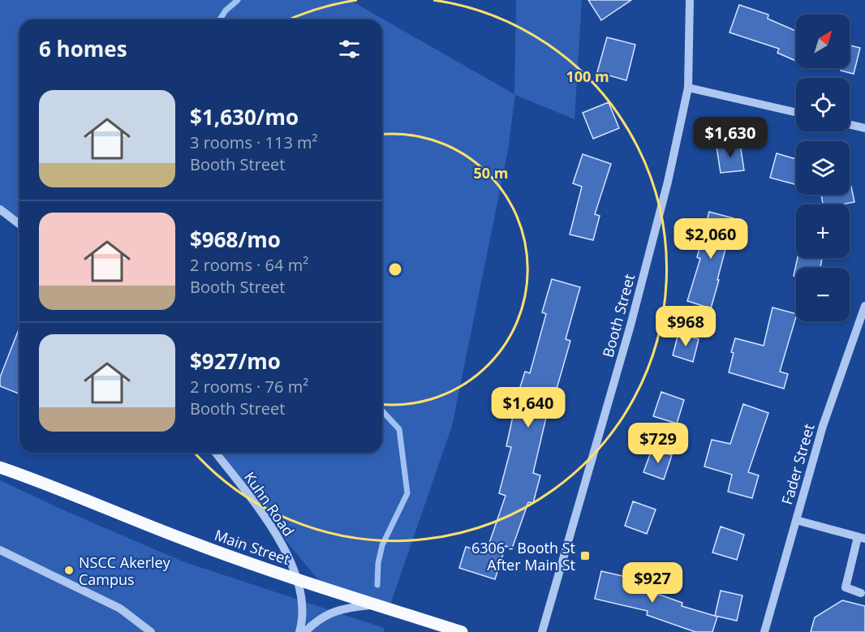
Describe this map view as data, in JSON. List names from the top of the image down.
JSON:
{
  "streets": {
    "main road": ["Main Street"],
    "street": ["Booth Street", "Fader Street", "Kuhn Road"]
  },
  "crossings": [
    ["Kuhn Road", "Main Street"]
  ],
  "places": {
    "transit": ["6306 - Booth St After Main St"],
    "other": ["NSCC Akerley Campus"]
  },
  "north": "top right",
  "page": {
    "map_buttons": ["+", "−"],
    "heading": "6 homes",
    "list": [
      {
        "name": "$1,630/mo",
        "note": "3 rooms · 113 m² · Booth Street"
      },
      {
        "name": "$968/mo",
        "note": "2 rooms · 64 m² · Booth Street"
      },
      {
        "name": "$927/mo",
        "note": "2 rooms · 76 m² · Booth Street"
      }
    ],
    "price": [
      "$1,630",
      "$2,060",
      "$968",
      "$1,640",
      "$729",
      "$927"
    ]
  },
  "rings": ["100 m", "50 m"]
}
